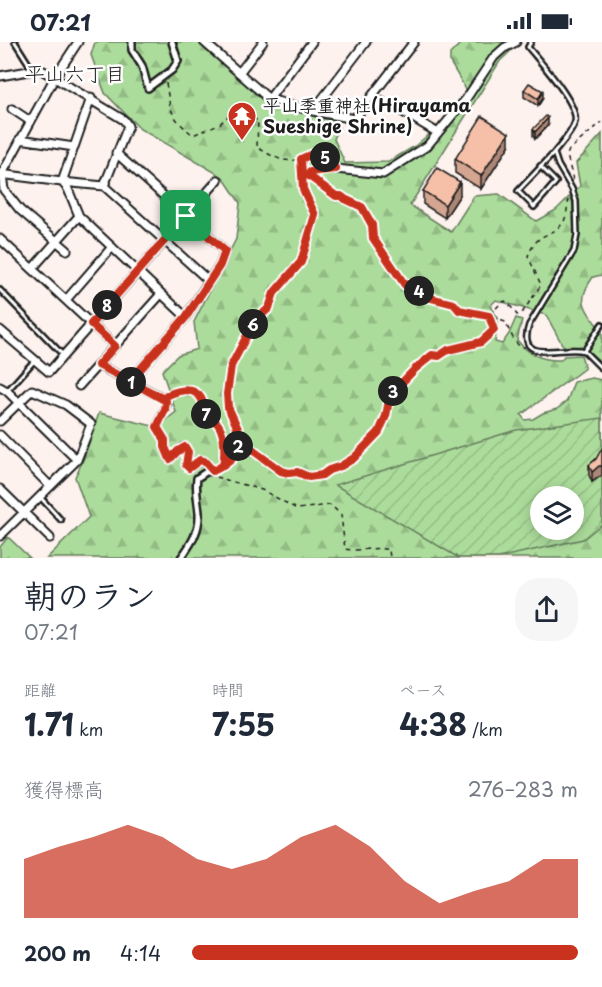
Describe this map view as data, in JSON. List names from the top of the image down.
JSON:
{
  "districts": ["平山六丁目"],
  "places": {
    "temple": ["平山季重神社(Hirayama Sueshige Shrine)"]
  },
  "page": {
    "status": "07:21",
    "pins": [
      "5",
      "4",
      "8",
      "6",
      "1",
      "3",
      "7",
      "2"
    ],
    "heading": ["朝のラン", "07:21"],
    "stats": [
      ["距離", "1.71 km"],
      ["時間", "7:55"],
      ["ペース", "4:38 /km"]
    ],
    "chart": ["獲得標高", "276–283 m"],
    "list": [
      {
        "name": "200 m",
        "note": "4:14"
      }
    ]
  }
}
